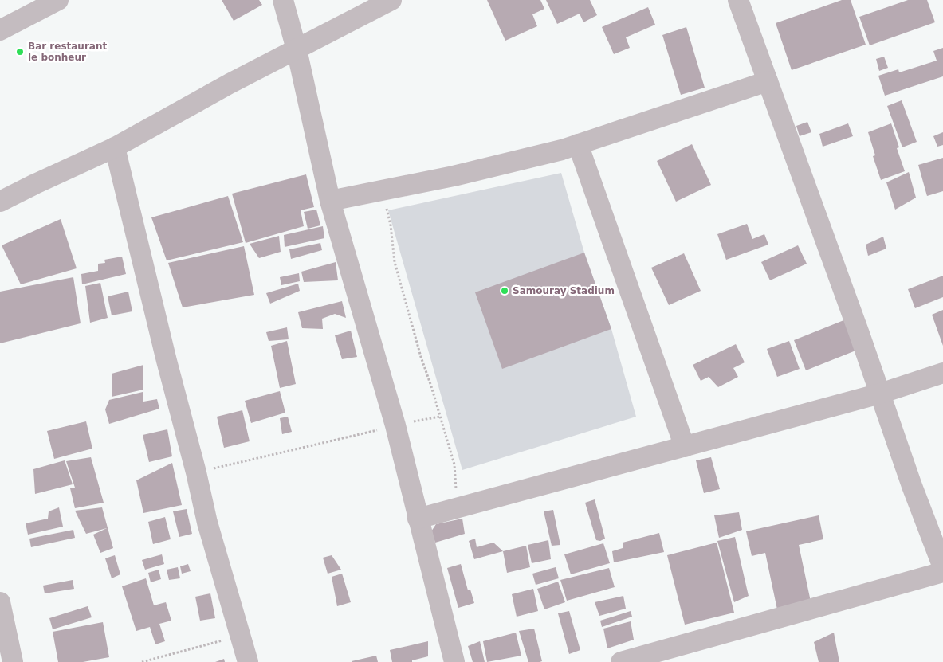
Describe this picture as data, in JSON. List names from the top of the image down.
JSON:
{
  "places": ["Bar restaurant le bonheur", "Samouray Stadium"]
}
